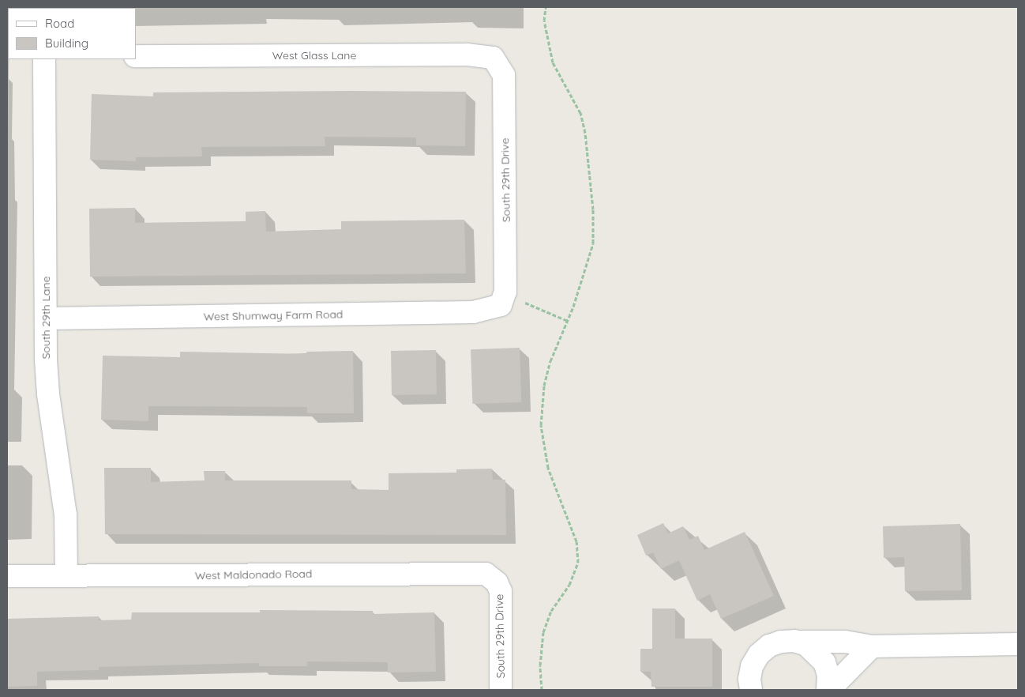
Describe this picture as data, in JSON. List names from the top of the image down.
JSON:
{
  "streets": {
    "street": [
      "West Glass Lane",
      "South 29th Drive",
      "West Shumway Farm Road",
      "South 29th Lane",
      "West Maldonado Road"
    ]
  },
  "crossings": [
    ["West Glass Lane", "South 29th Drive"],
    ["South 29th Drive", "West Shumway Farm Road"],
    ["South 29th Drive", "West Maldonado Road"],
    ["West Shumway Farm Road", "South 29th Lane"],
    ["South 29th Lane", "West Maldonado Road"]
  ],
  "legend": ["Road", "Building"]
}
